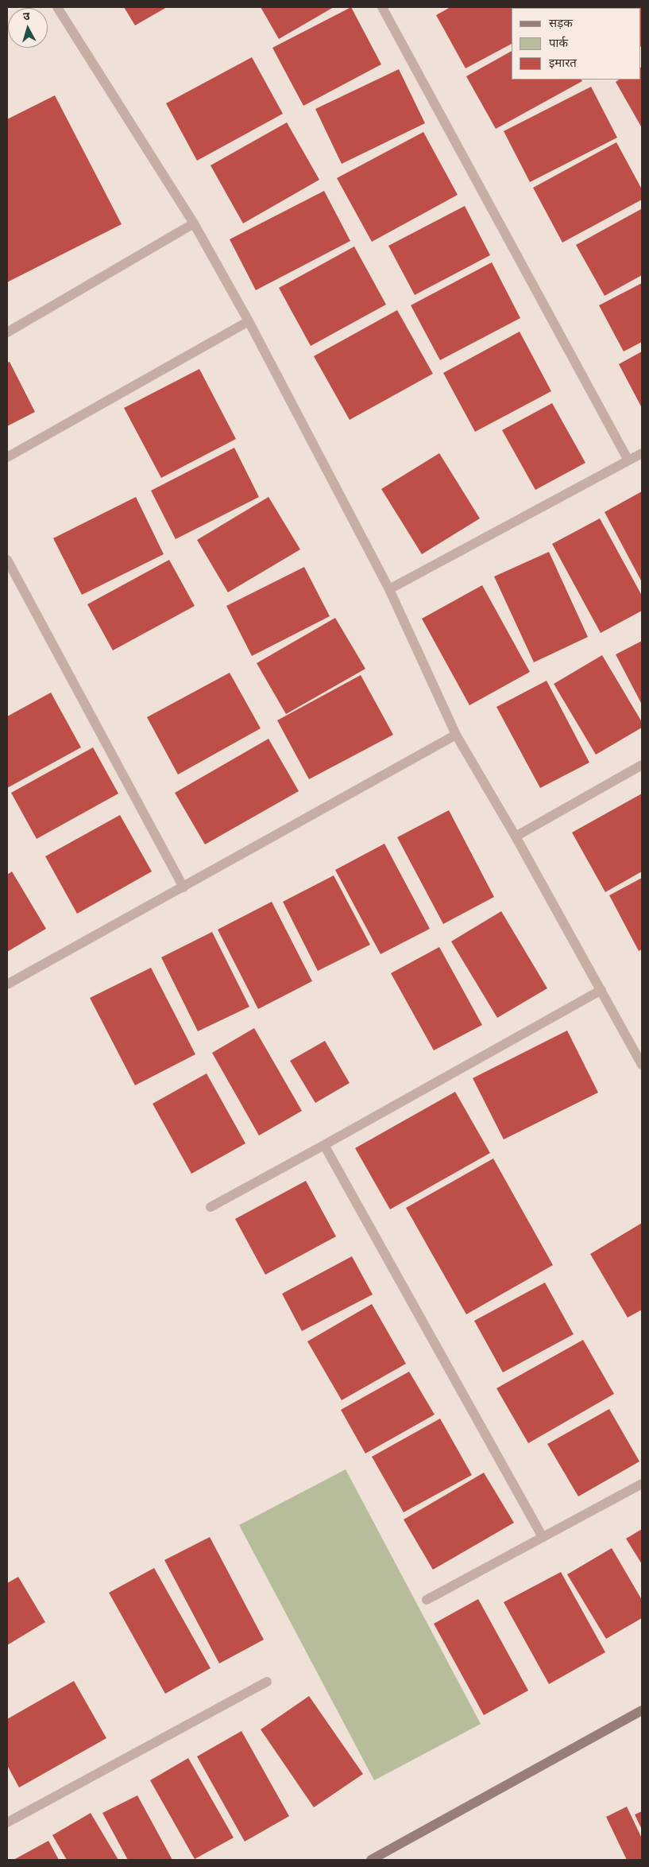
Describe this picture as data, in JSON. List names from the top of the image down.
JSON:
{
  "legend": ["सड़क", "पार्क", "इमारत"],
  "north": "top"
}
